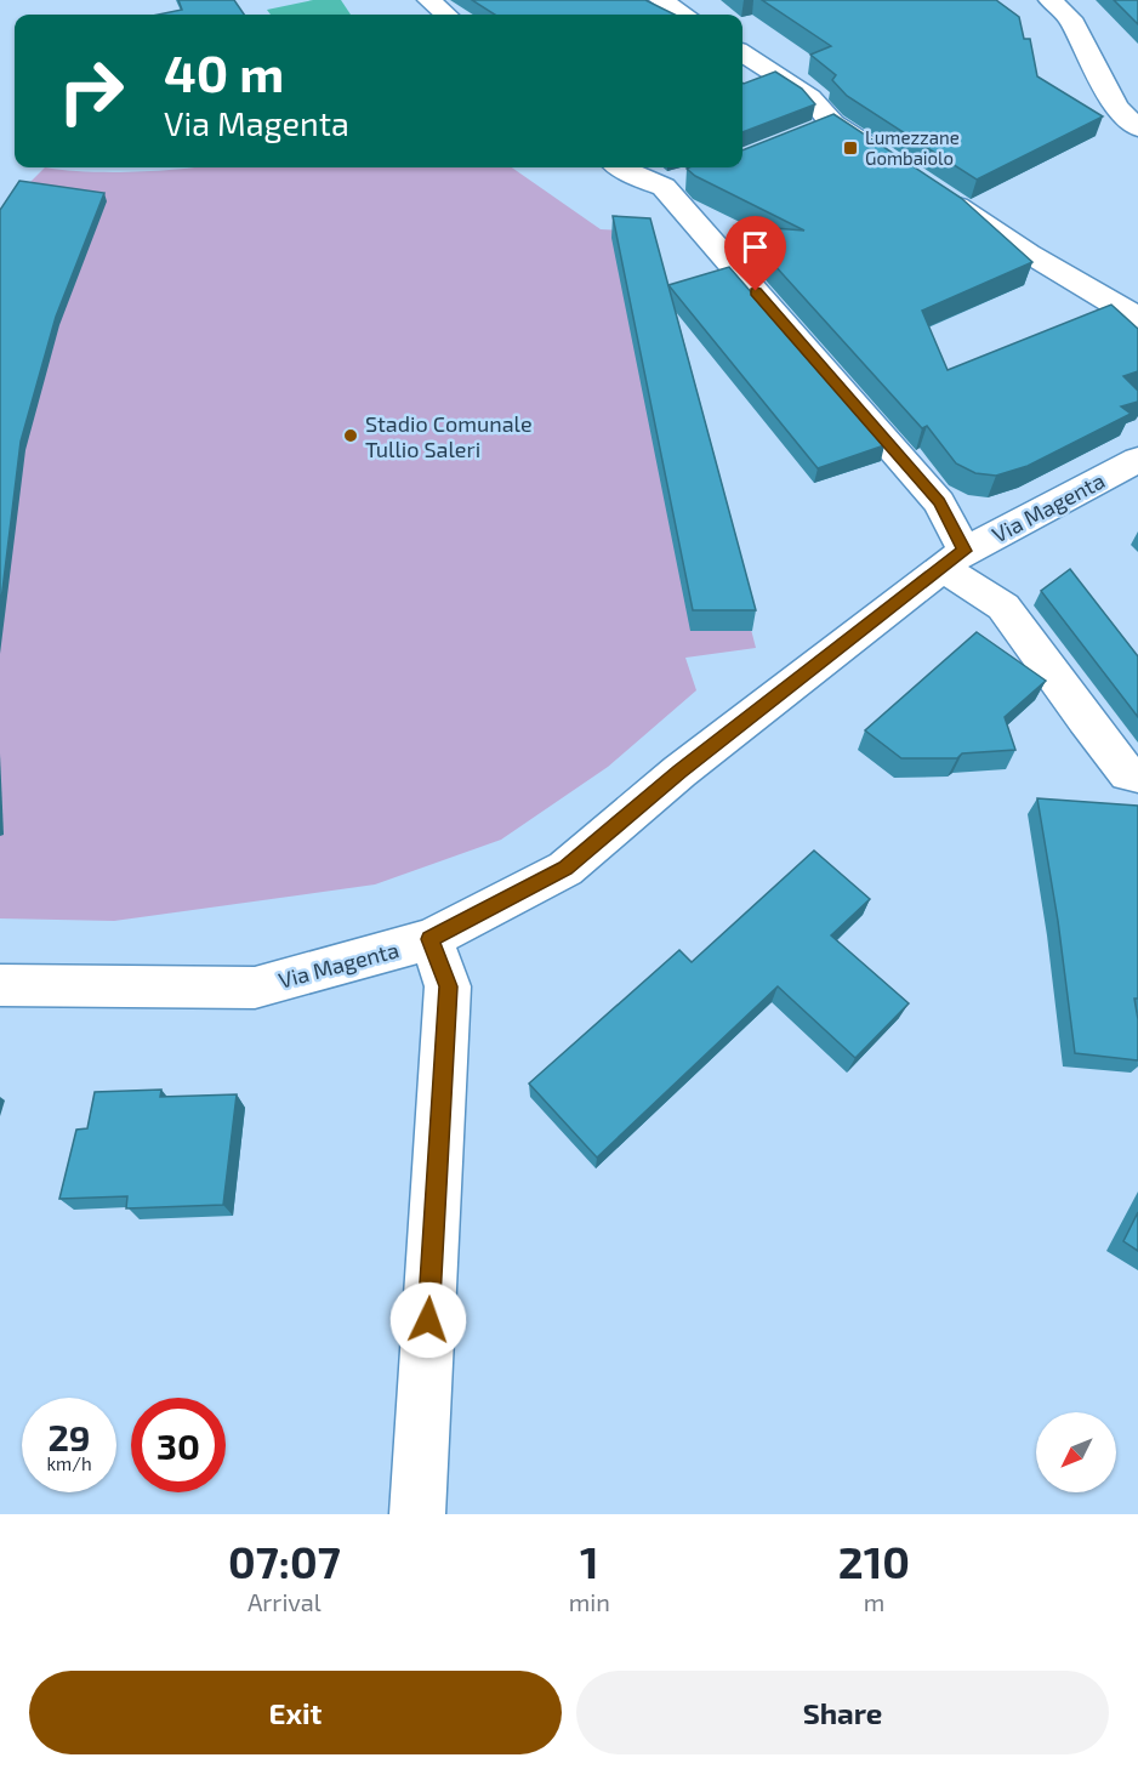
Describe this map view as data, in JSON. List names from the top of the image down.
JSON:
{
  "streets": {
    "street": ["Via Magenta"]
  },
  "places": {
    "transit": ["Lumezzane Gombaiolo"],
    "other": ["Stadio Comunale Tullio Saleri"]
  },
  "north": "bottom left",
  "page": {
    "turn": ["40 m", "Via Magenta"],
    "speed": "29 km/h",
    "limit": "30",
    "eta": [
      "07:07",
      "Arrival",
      "1",
      "min",
      "210",
      "m"
    ],
    "buttons": ["Exit", "Share"]
  }
}
